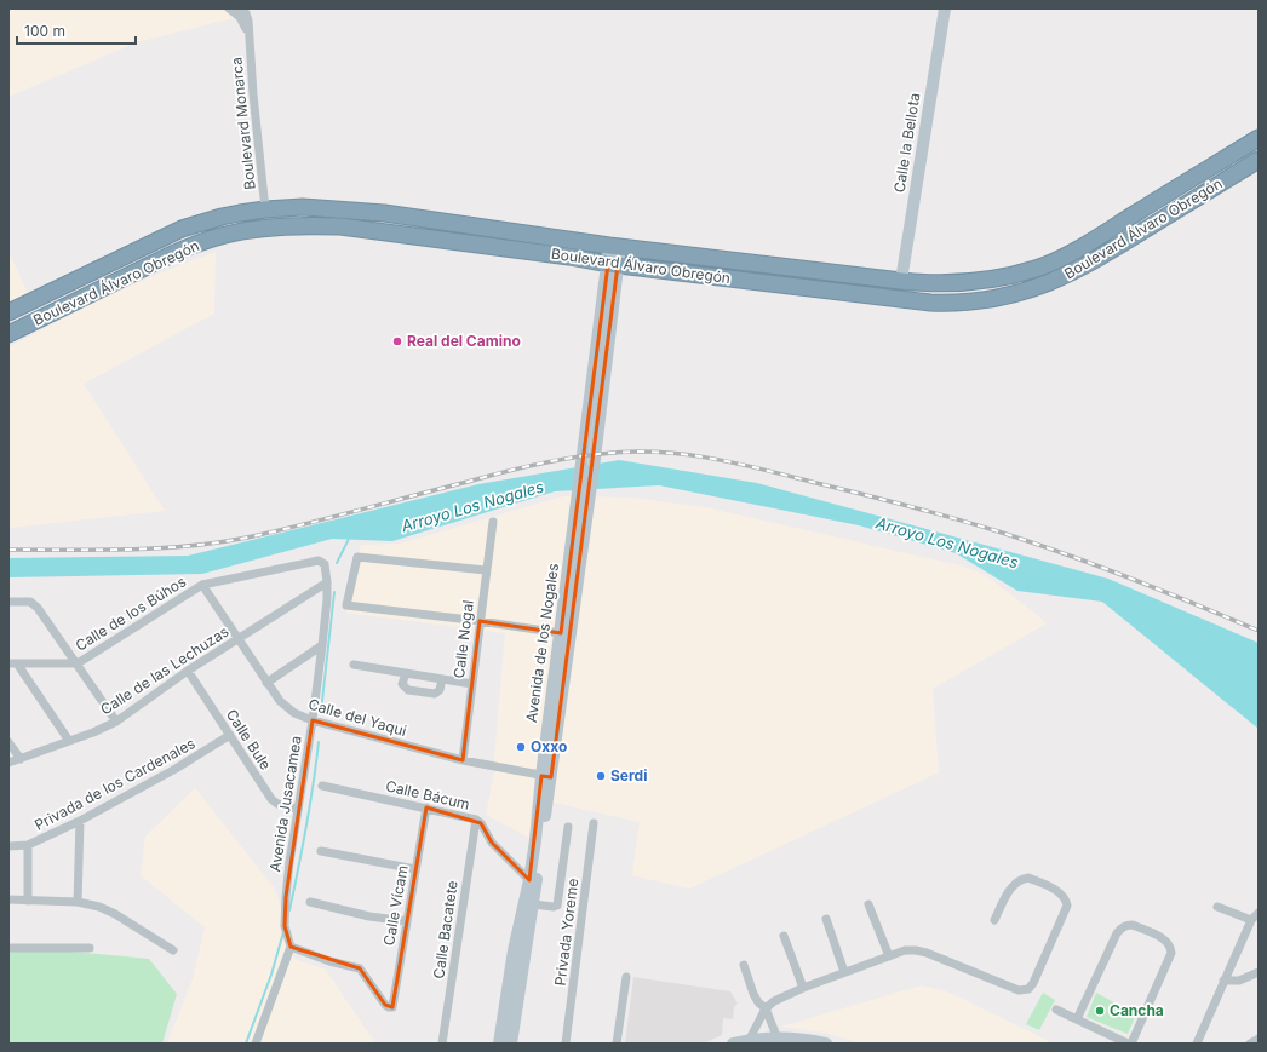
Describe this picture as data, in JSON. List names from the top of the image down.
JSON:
{
  "streets": {
    "highway": ["Boulevard Álvaro Obregón"],
    "main road": ["Calle la Bellota", "Avenida de los Nogales"],
    "street": [
      "Boulevard Monarca",
      "Calle de los Búhos",
      "Calle Nogal",
      "Calle de las Lechuzas",
      "Calle del Yaqui",
      "Calle Bule",
      "Privada de los Cardenales",
      "Calle Bácum",
      "Avenida Jusacamea",
      "Calle Vícam",
      "Calle Bacatete",
      "Privada Yoreme"
    ]
  },
  "crossings": [
    ["Boulevard Monarca", "Boulevard Álvaro Obregón"],
    ["Calle la Bellota", "Boulevard Álvaro Obregón"],
    ["Boulevard Álvaro Obregón", "Avenida de los Nogales"],
    ["Calle de los Búhos", "Calle del Yaqui"],
    ["Calle de los Búhos", "Avenida Jusacamea"],
    ["Calle Nogal", "Calle del Yaqui"],
    ["Avenida de los Nogales", "Calle del Yaqui"],
    ["Avenida de los Nogales", "Calle Bácum"],
    ["Calle de las Lechuzas", "Calle del Yaqui"],
    ["Calle de las Lechuzas", "Calle Bule"],
    ["Calle de las Lechuzas", "Avenida Jusacamea"],
    ["Calle del Yaqui", "Avenida Jusacamea"],
    ["Calle Bule", "Privada de los Cardenales"],
    ["Calle Bule", "Avenida Jusacamea"],
    ["Calle Bácum", "Calle Vícam"],
    ["Calle Bácum", "Calle Bacatete"],
    ["Avenida Jusacamea", "Calle Vícam"]
  ],
  "water": ["Arroyo Los Nogales"],
  "places": [
    "Real del Camino",
    "Oxxo",
    "Serdi",
    "Cancha"
  ],
  "scale_bar": "100 m"
}
